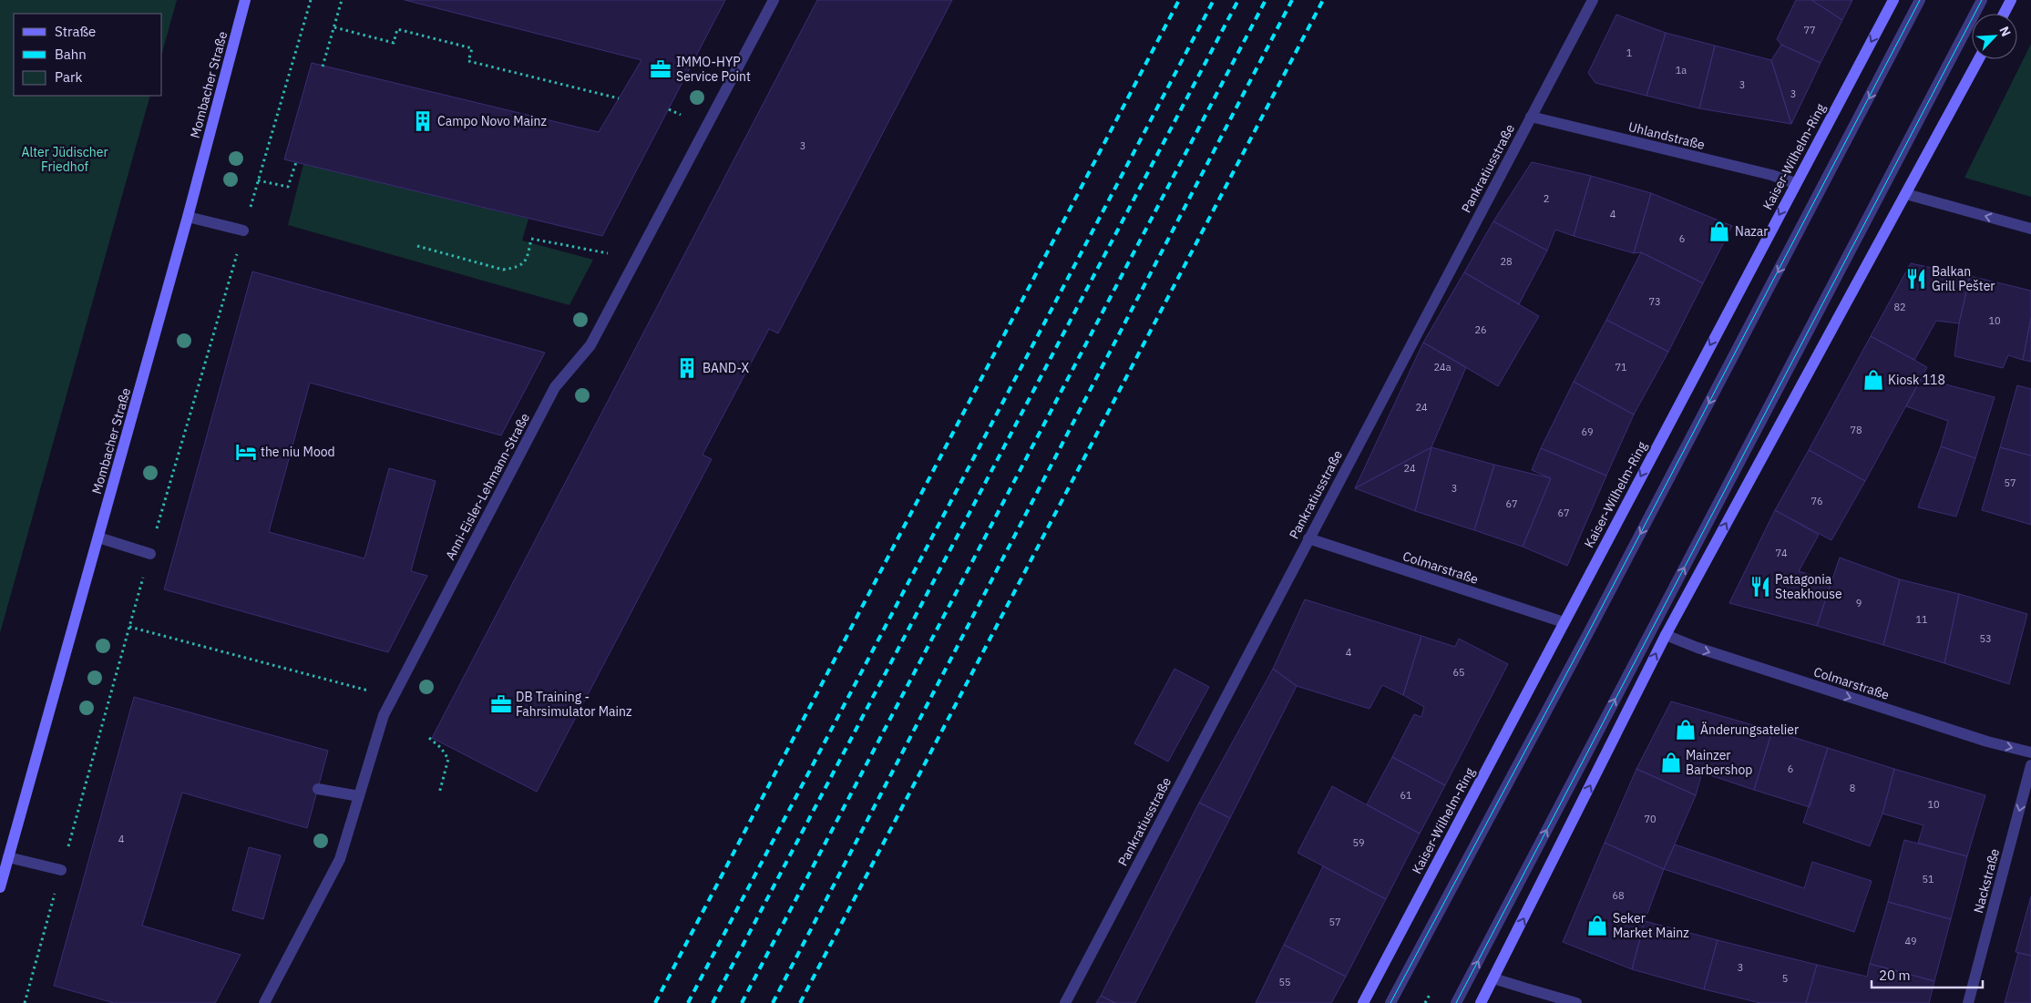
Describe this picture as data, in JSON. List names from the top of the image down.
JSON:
{
  "streets": {
    "street": [
      "Mombacher Straße",
      "Uhlandstraße",
      "Kaiser-Wilhelm-Ring",
      "Pankratiusstraße",
      "Anni-Eisler-Lehmann-Straße",
      "Colmarstraße",
      "Nackstraße"
    ]
  },
  "crossings": [
    ["Uhlandstraße", "Kaiser-Wilhelm-Ring"],
    ["Uhlandstraße", "Pankratiusstraße"],
    ["Kaiser-Wilhelm-Ring", "Colmarstraße"],
    ["Pankratiusstraße", "Colmarstraße"]
  ],
  "one_way": ["Colmarstraße", "Nackstraße"],
  "parks": ["Alter Jüdischer Friedhof"],
  "places": {
    "office": ["IMMO-HYP Service Point", "DB Training - Fahrsimulator Mainz"],
    "building": ["Campo Novo Mainz", "BAND-X"],
    "shop": [
      "Nazar",
      "Kiosk 118",
      "Änderungsatelier",
      "Mainzer Barbershop",
      "Seker Market Mainz"
    ],
    "restaurant": ["Balkan Grill Pešter", "Patagonia Steakhouse"],
    "hotel": ["the niu Mood"]
  },
  "house_numbers": [
    "77",
    "1",
    "1a",
    "3",
    "3",
    "3",
    "2",
    "4",
    "6",
    "28",
    "73",
    "82",
    "10",
    "26",
    "24a",
    "71",
    "24",
    "78",
    "69",
    "24",
    "57",
    "3",
    "76",
    "67",
    "67",
    "74",
    "9",
    "11",
    "53",
    "4",
    "65",
    "6",
    "8",
    "61",
    "10",
    "70",
    "4",
    "59",
    "51",
    "68",
    "57",
    "49",
    "3",
    "5",
    "55"
  ],
  "legend": ["Straße", "Bahn", "Park"],
  "scale_bar": "20 m",
  "north": "top right"
}
